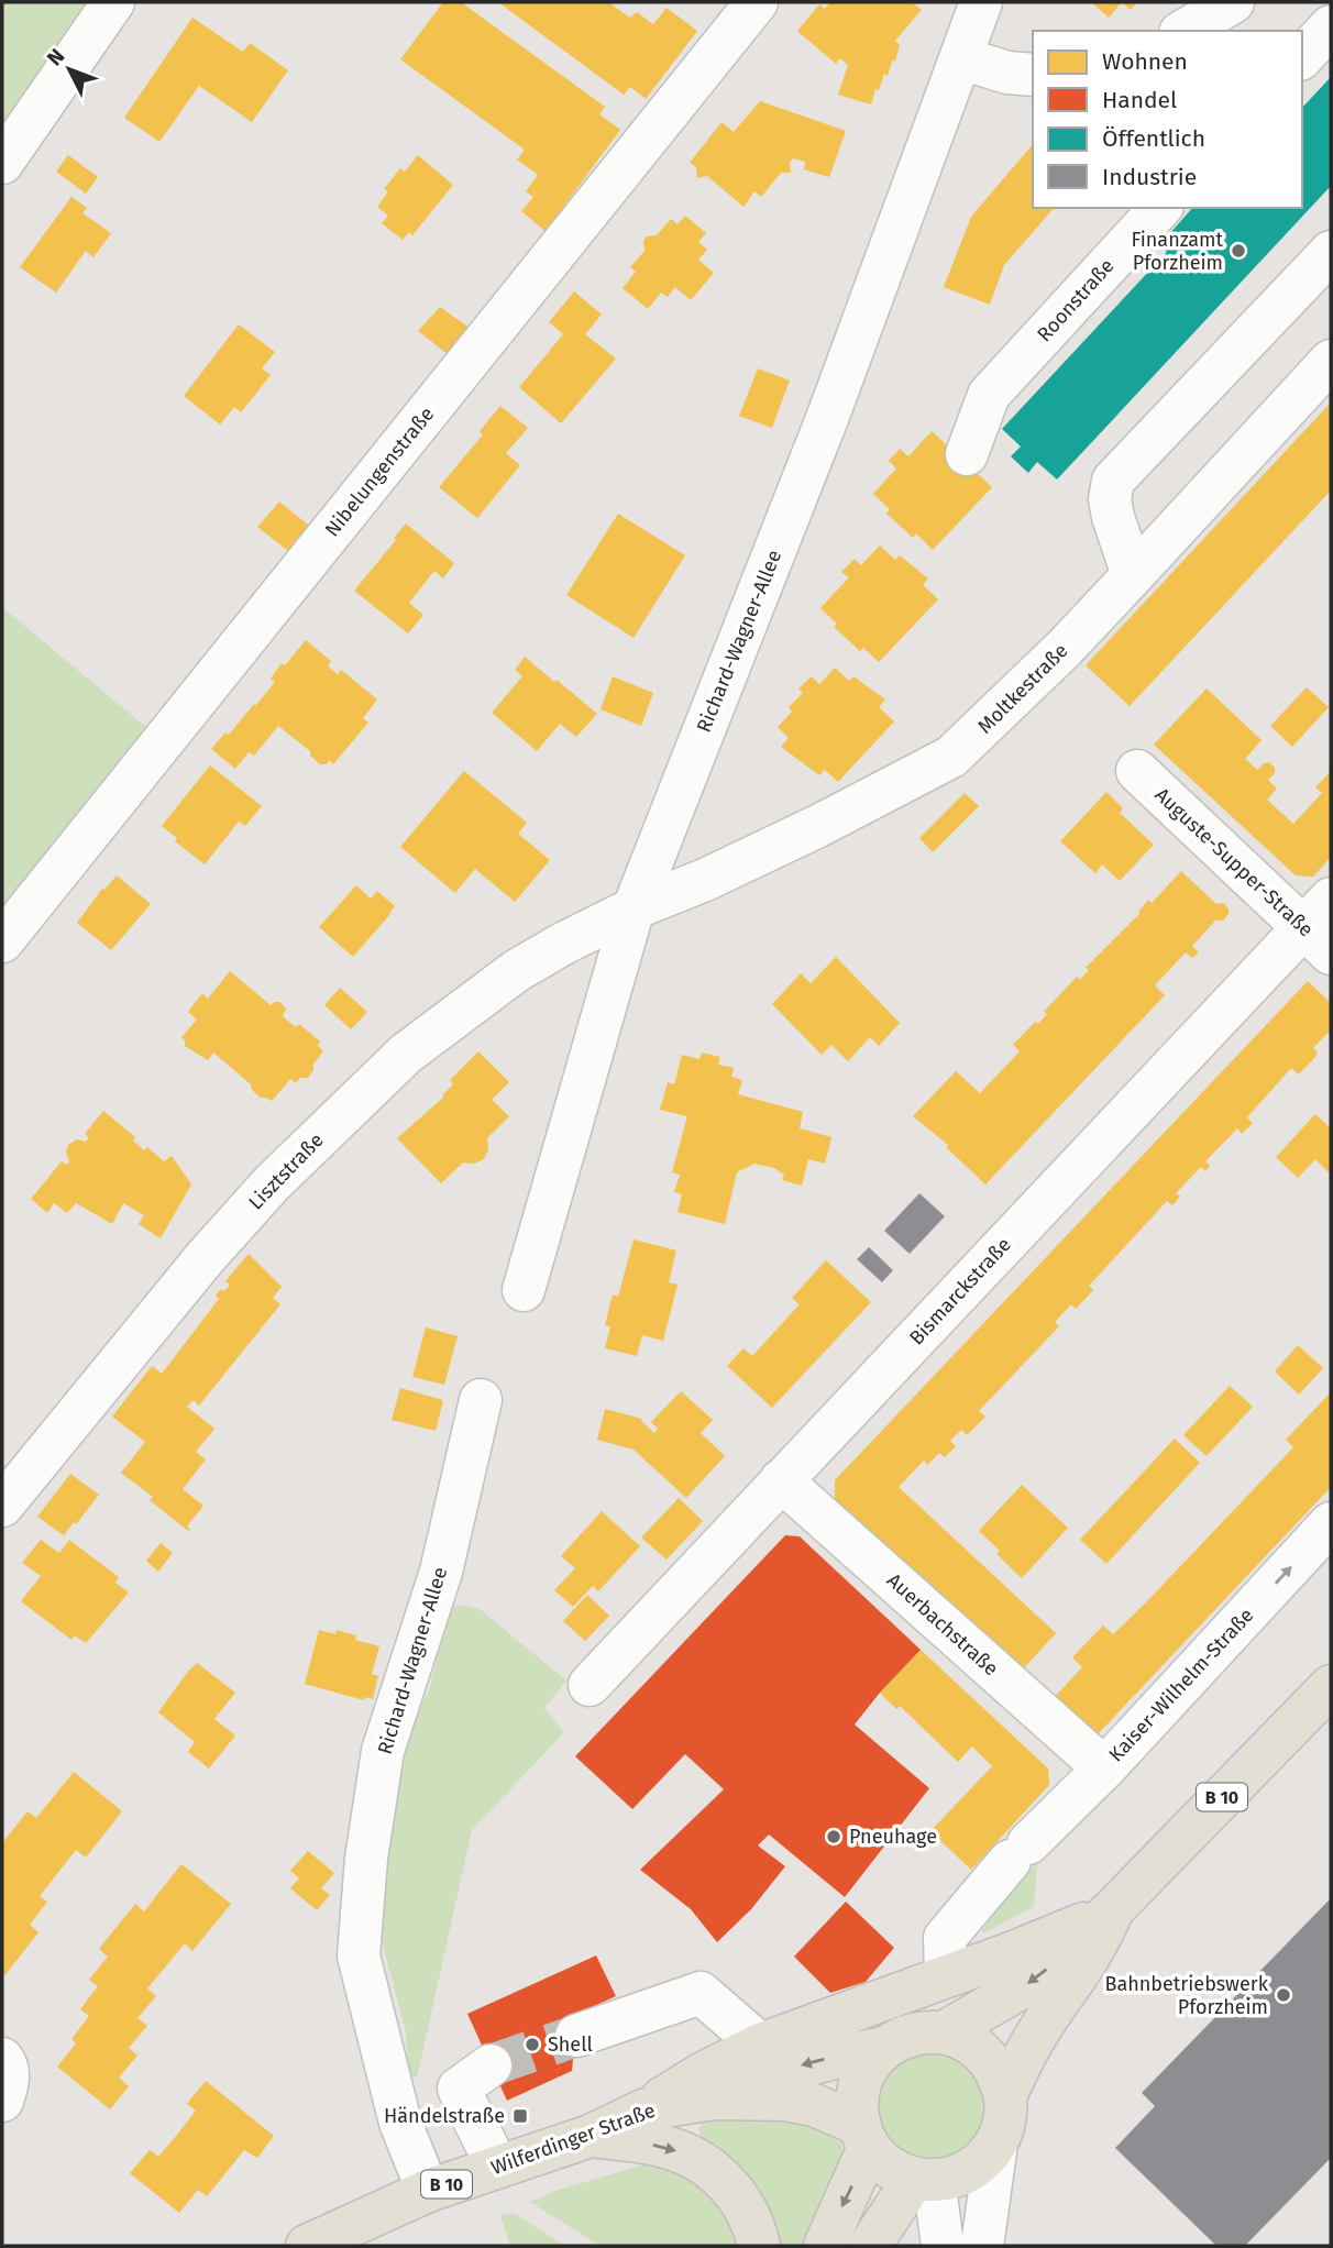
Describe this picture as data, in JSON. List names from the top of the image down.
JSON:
{
  "streets": {
    "main road": ["B 10", "Wilferdinger Straße"],
    "street": [
      "Roonstraße",
      "Nibelungenstraße",
      "Richard-Wagner-Allee",
      "Moltkestraße",
      "Auguste-Supper-Straße",
      "Lisztstraße",
      "Bismarckstraße",
      "Auerbachstraße",
      "Kaiser-Wilhelm-Straße"
    ]
  },
  "crossings": [
    ["Richard-Wagner-Allee", "Moltkestraße"],
    ["Richard-Wagner-Allee", "Lisztstraße"],
    ["Richard-Wagner-Allee", "Wilferdinger Straße"],
    ["Moltkestraße", "Lisztstraße"],
    ["Auguste-Supper-Straße", "Bismarckstraße"],
    ["Bismarckstraße", "Auerbachstraße"],
    ["Auerbachstraße", "Kaiser-Wilhelm-Straße"],
    ["Kaiser-Wilhelm-Straße", "B 10"],
    ["B 10", "Wilferdinger Straße"]
  ],
  "one_way": ["Kaiser-Wilhelm-Straße"],
  "places": {
    "other": [
      "Finanzamt Pforzheim",
      "Pneuhage",
      "Bahnbetriebswerk Pforzheim",
      "Shell"
    ],
    "transit": ["Händelstraße"]
  },
  "legend": [
    "Wohnen",
    "Handel",
    "Öffentlich",
    "Industrie"
  ],
  "north": "top left"
}
